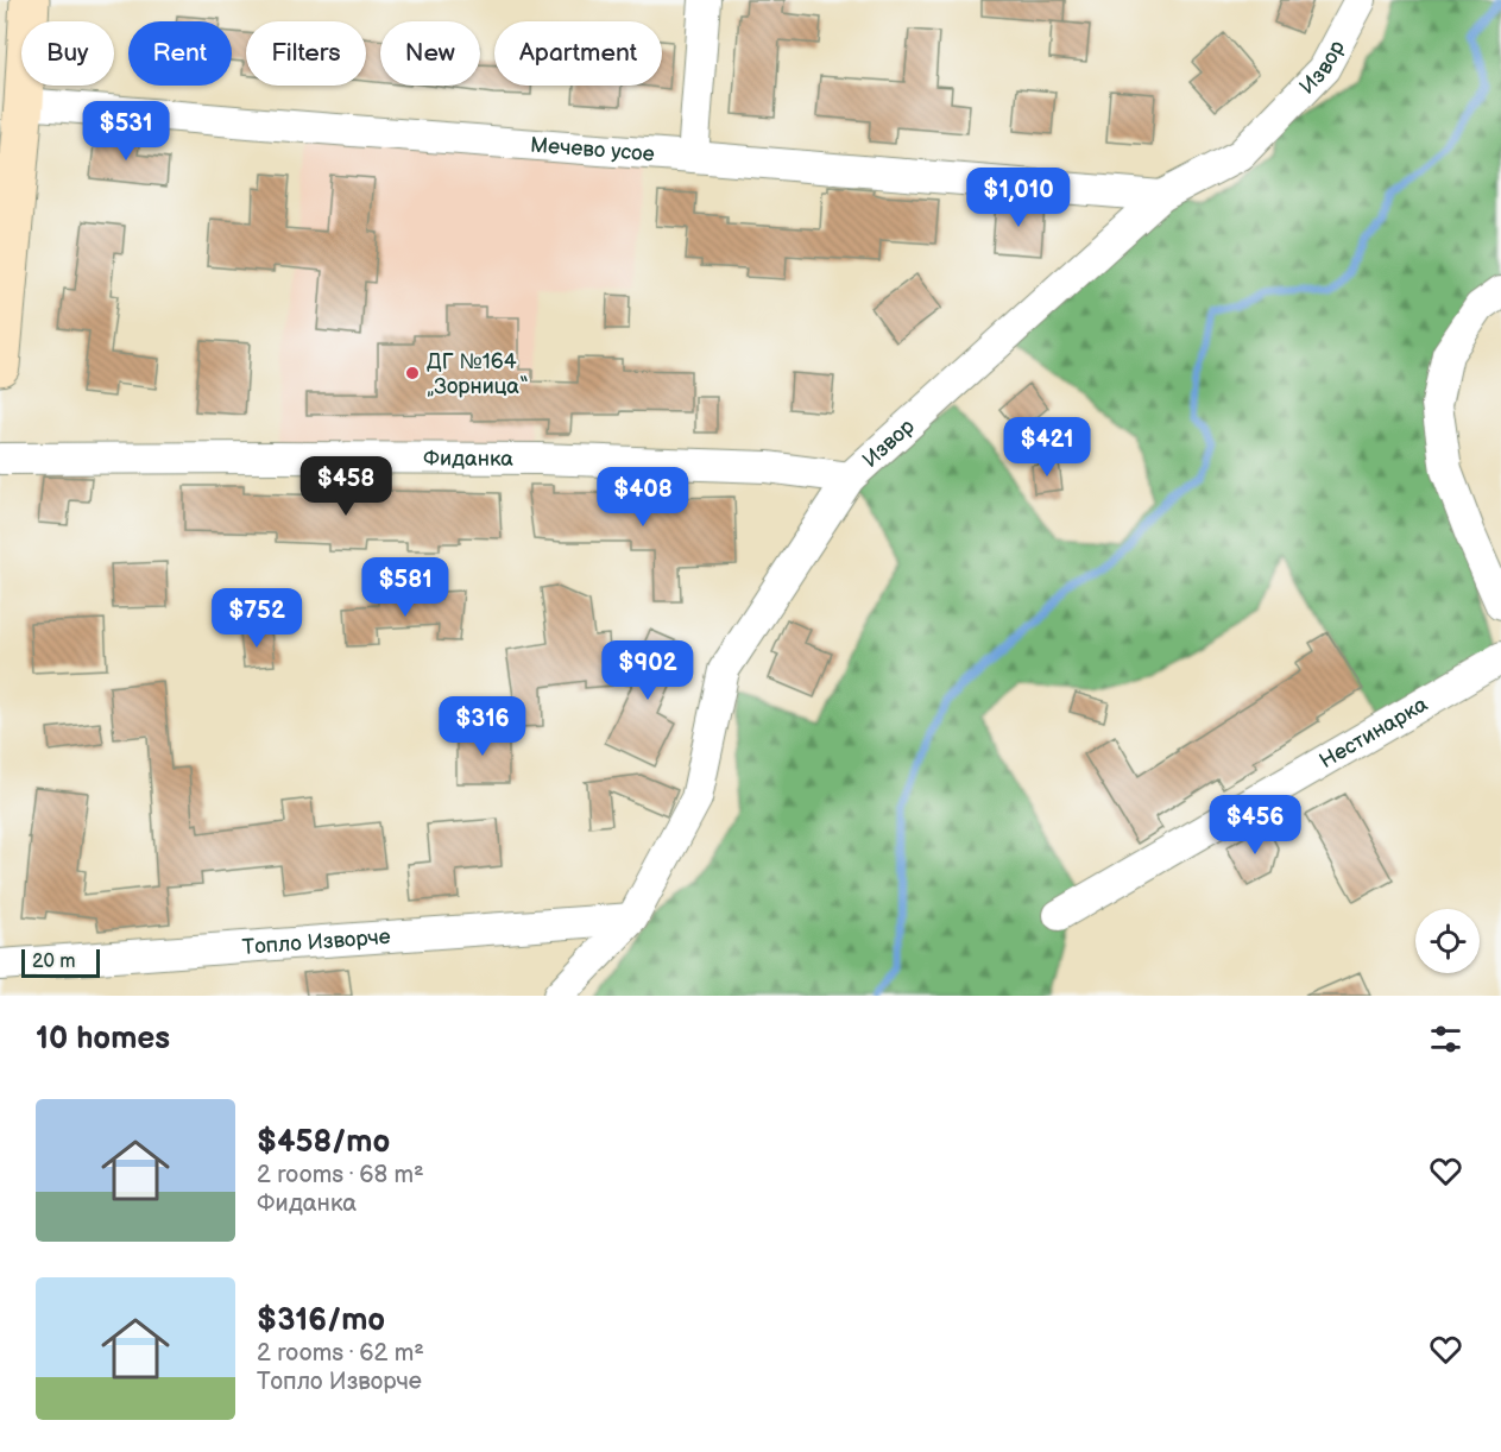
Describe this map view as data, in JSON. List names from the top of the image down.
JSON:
{
  "streets": {
    "street": [
      "Извор",
      "Мечево усое",
      "Фиданка",
      "Нестинарка",
      "Топло Изворче"
    ]
  },
  "crossings": [
    ["Извор", "Мечево усое"],
    ["Извор", "Фиданка"],
    ["Извор", "Топло Изворче"]
  ],
  "places": ["ДГ №164 „Зорница“"],
  "scale_bar": "20 m",
  "page": {
    "chip": [
      "Buy",
      "Rent",
      "Filters",
      "New",
      "Apartment"
    ],
    "price": [
      "$531",
      "$1,010",
      "$421",
      "$458",
      "$408",
      "$581",
      "$752",
      "$902",
      "$316",
      "$456"
    ],
    "scale": "20 m",
    "heading": "10 homes",
    "list": [
      {
        "name": "$458/mo",
        "note": "2 rooms · 68 m² · Фиданка"
      },
      {
        "name": "$316/mo",
        "note": "2 rooms · 62 m² · Топло Изворче"
      }
    ]
  }
}
